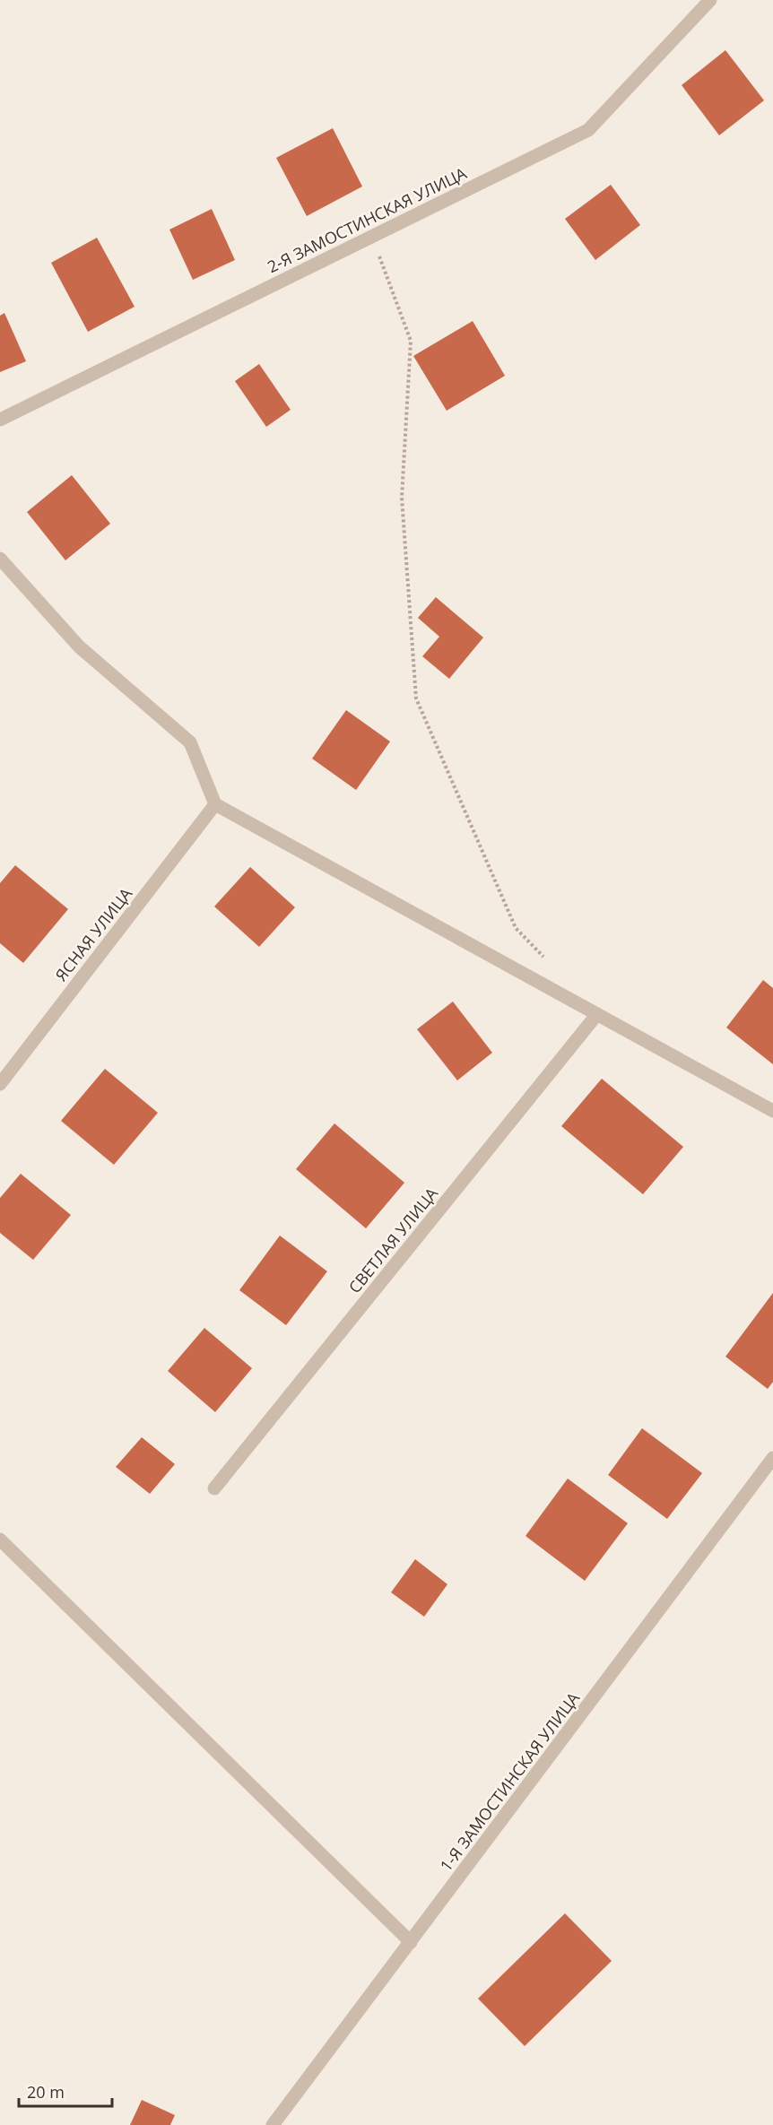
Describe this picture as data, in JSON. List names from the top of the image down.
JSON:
{
  "streets": {
    "street": [
      "2-Я ЗАМОСТИНСКАЯ УЛИЦА",
      "ЯСНАЯ УЛИЦА",
      "СВЕТЛАЯ УЛИЦА",
      "1-Я ЗАМОСТИНСКАЯ УЛИЦА"
    ]
  },
  "scale_bar": "20 m"
}
